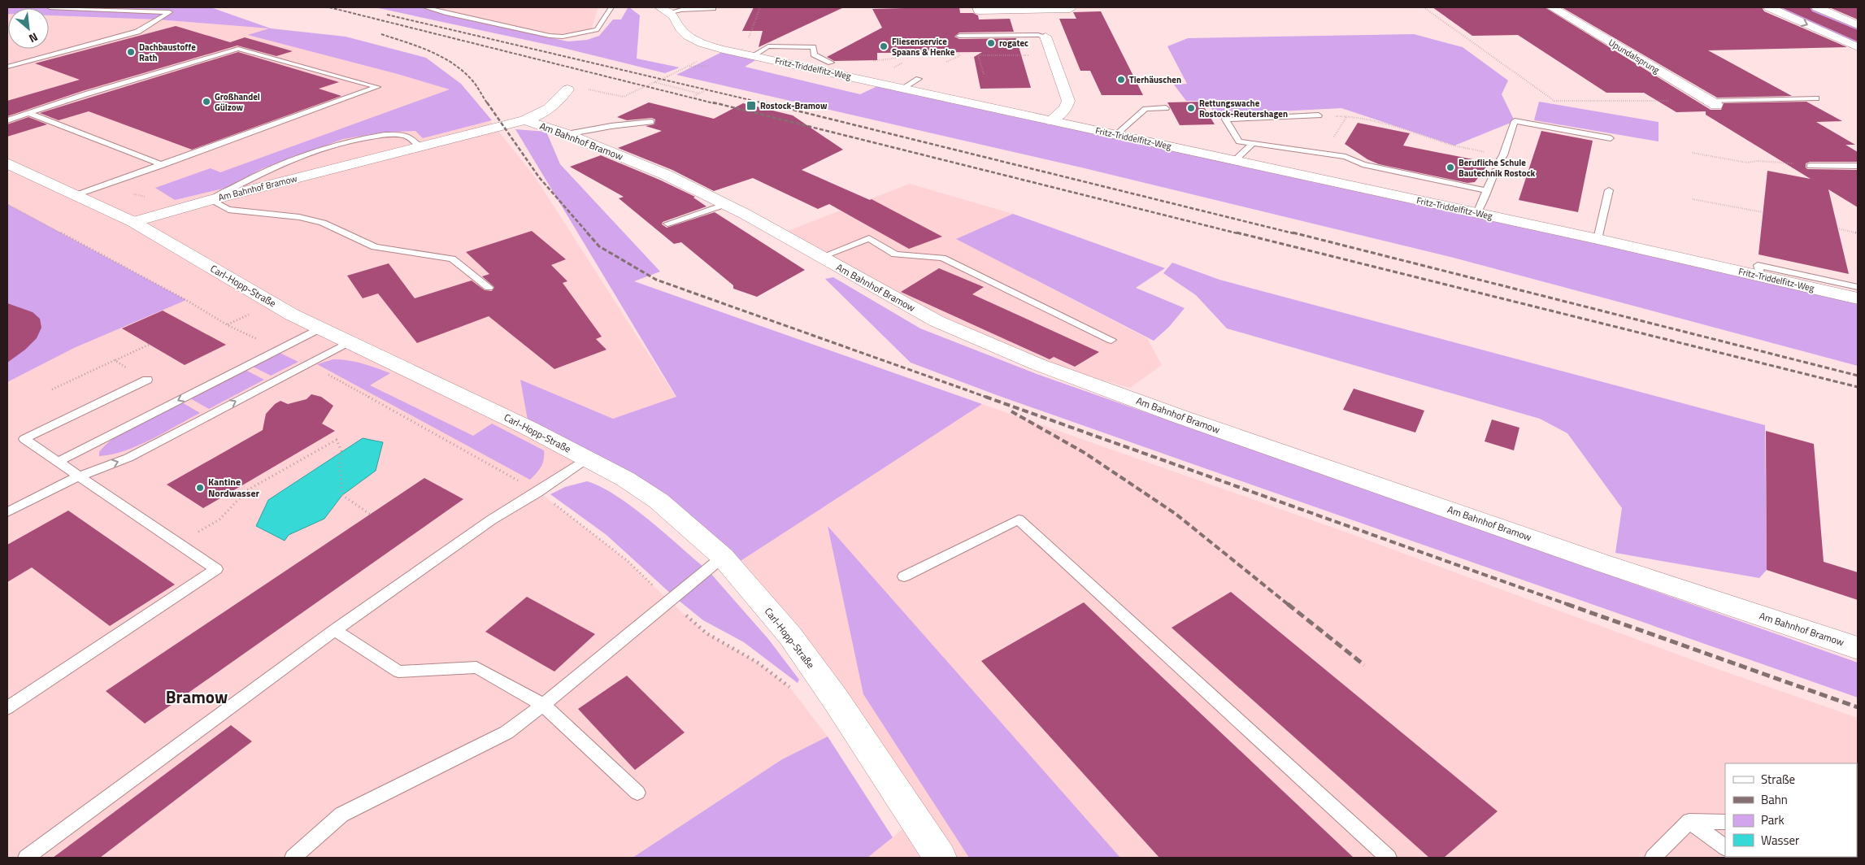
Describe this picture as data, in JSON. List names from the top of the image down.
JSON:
{
  "streets": {
    "street": [
      "Upundalsprung",
      "Fritz-Triddelfitz-Weg",
      "Am Bahnhof Bramow",
      "Carl-Hopp-Straße"
    ]
  },
  "crossings": [
    ["Am Bahnhof Bramow", "Carl-Hopp-Straße"]
  ],
  "districts": ["Bramow"],
  "places": {
    "other": [
      "rogatec",
      "Fliesenservice Spaans & Henke",
      "Dachbaustoffe Rath",
      "Tierhäuschen",
      "Großhandel Gülzow",
      "Rettungswache Rostock-Reutershagen",
      "Berufliche Schule Bautechnik Rostock",
      "Kantine Nordwasser"
    ],
    "transit": ["Rostock-Bramow"]
  },
  "legend": [
    "Straße",
    "Bahn",
    "Park",
    "Wasser"
  ],
  "north": "bottom right"
}
